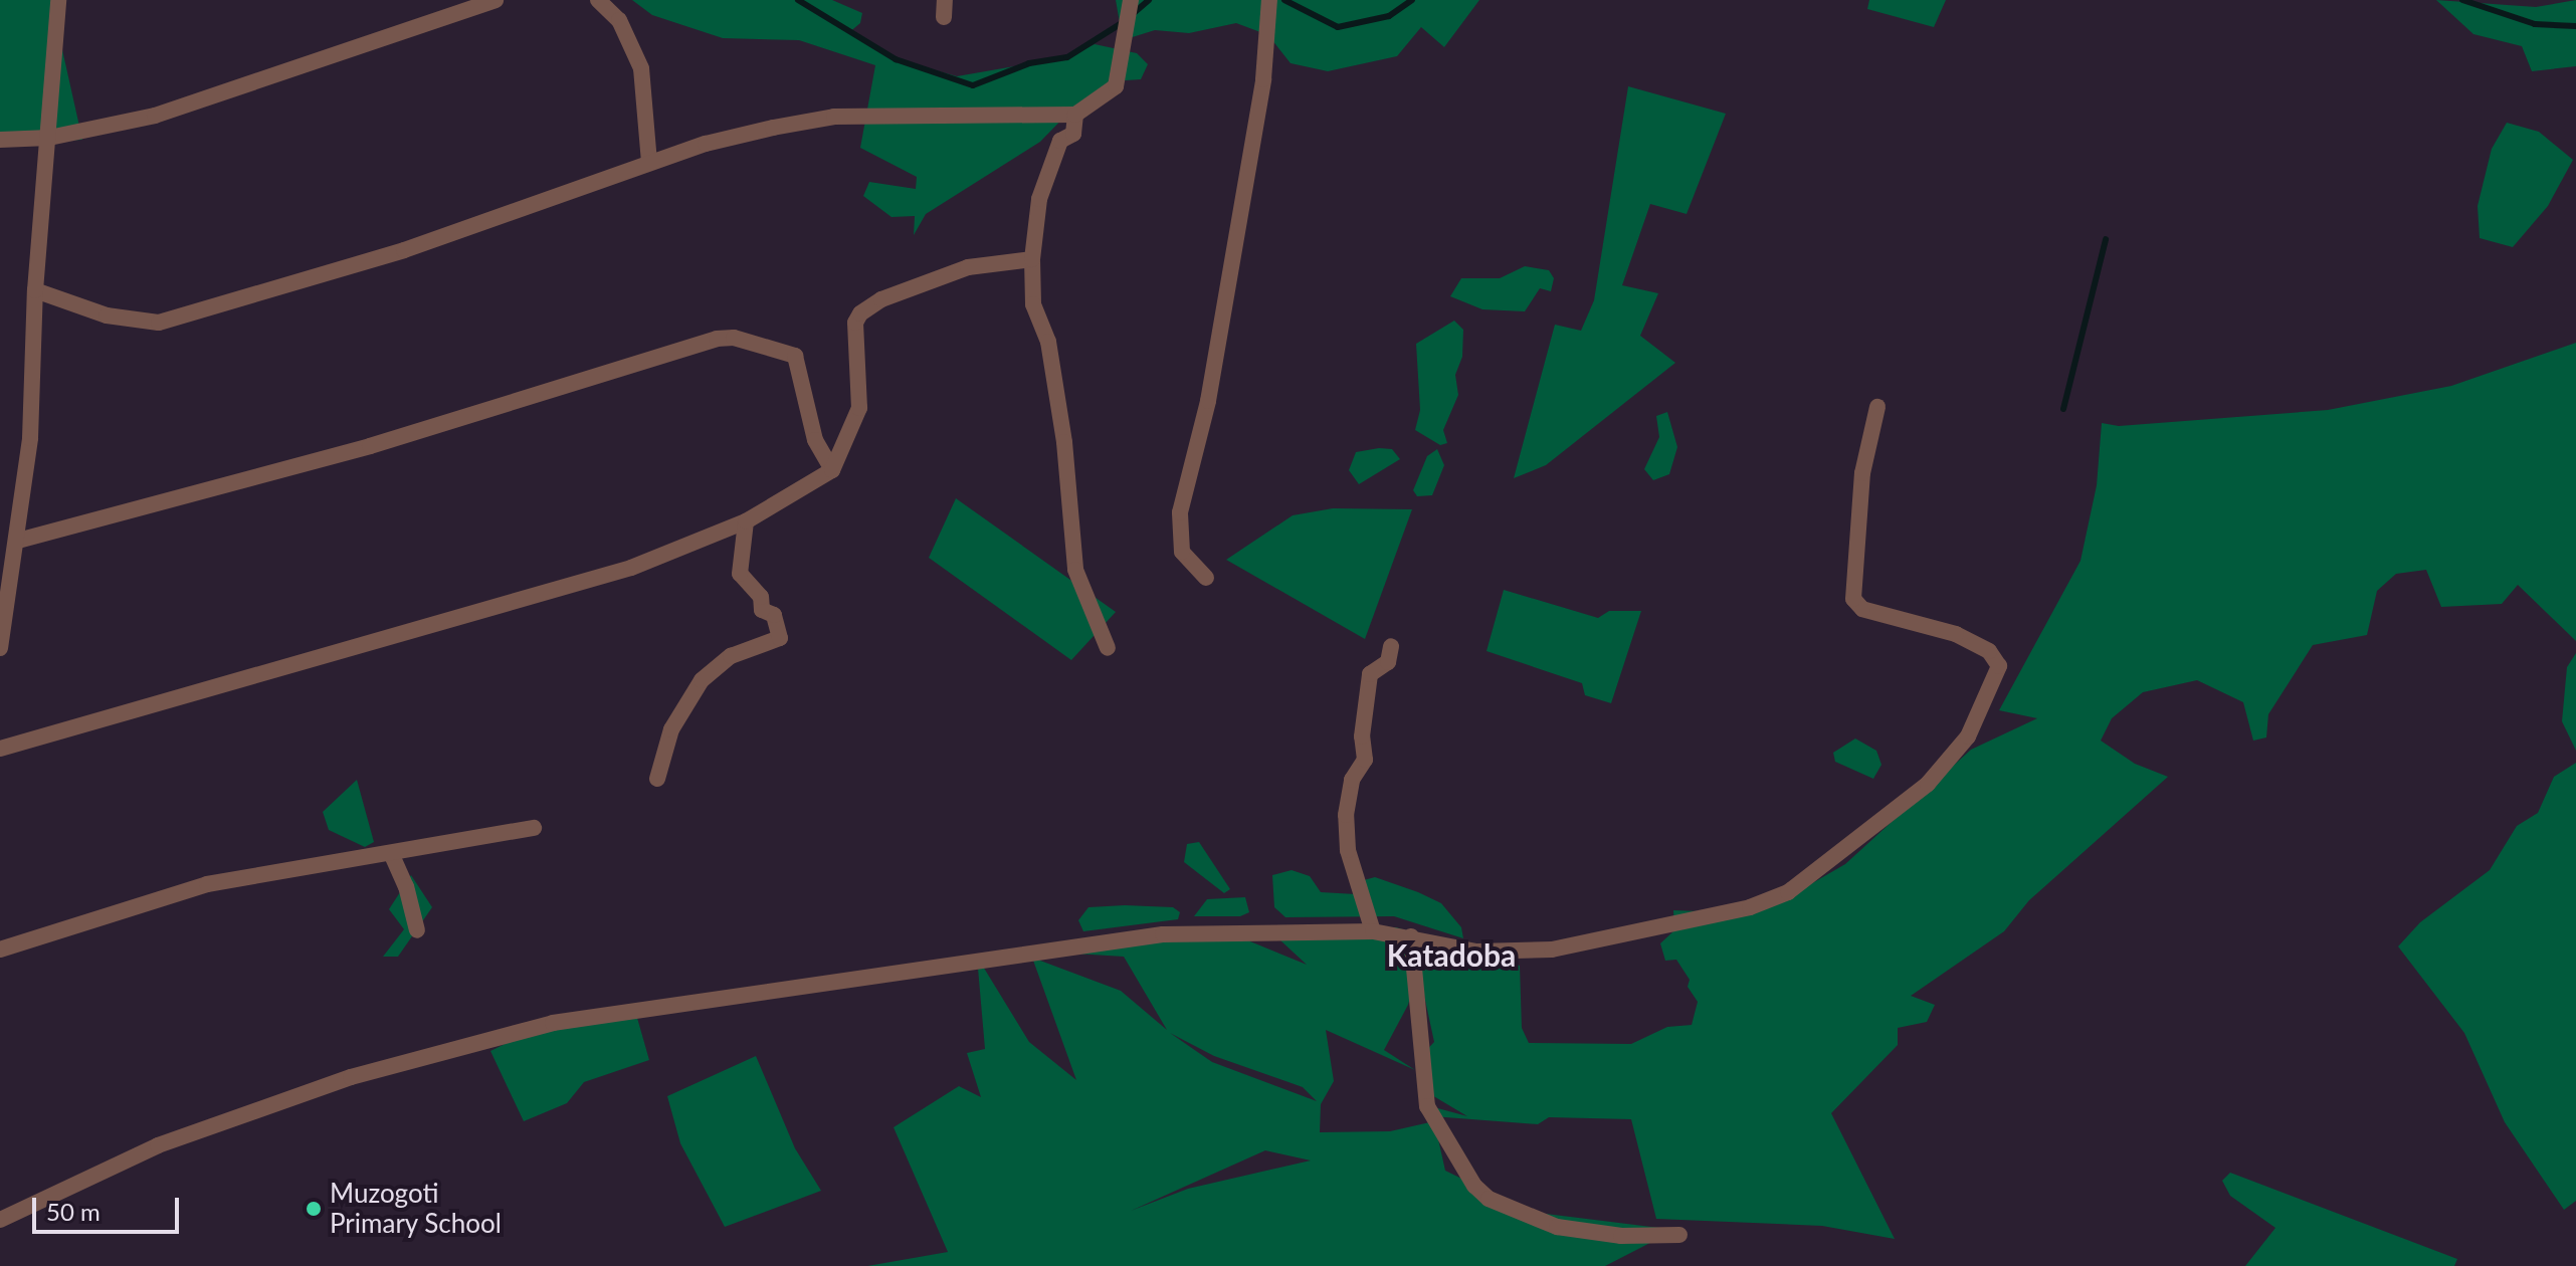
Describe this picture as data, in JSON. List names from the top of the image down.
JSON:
{
  "districts": ["Katadoba"],
  "places": ["Muzogoti Primary School"],
  "scale_bar": "50 m"
}
